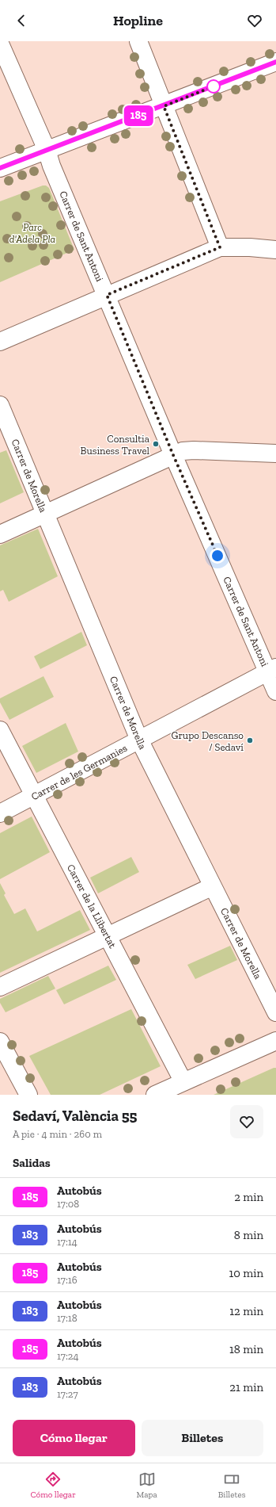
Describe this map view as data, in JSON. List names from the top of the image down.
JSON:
{
  "streets": {
    "street": [
      "Carrer de Sant Antoni",
      "Carrer de Morella",
      "Carrer de les Germanies",
      "Carrer de la Llibertat"
    ]
  },
  "crossings": [
    ["Carrer de Sant Antoni", "Carrer de les Germanies"],
    ["Carrer de Morella", "Carrer de les Germanies"],
    ["Carrer de les Germanies", "Carrer de la Llibertat"]
  ],
  "parks": ["Parc d'Adela Pla"],
  "places": ["Consultia Business Travel", "Grupo Descanso / Sedaví"],
  "lines": ["bus line 185"],
  "page": {
    "header": "Hopline",
    "on_map": "185",
    "heading": [
      ["Sedaví, València 55", "A pie · 4 min · 260 m"],
      "Salidas"
    ],
    "list": [
      {
        "mark": "185",
        "name": "Autobús",
        "note": "17:08",
        "value": "2 min"
      },
      {
        "mark": "183",
        "name": "Autobús",
        "note": "17:14",
        "value": "8 min"
      },
      {
        "mark": "185",
        "name": "Autobús",
        "note": "17:16",
        "value": "10 min"
      },
      {
        "mark": "183",
        "name": "Autobús",
        "note": "17:18",
        "value": "12 min"
      },
      {
        "mark": "185",
        "name": "Autobús",
        "note": "17:24",
        "value": "18 min"
      },
      {
        "mark": "183",
        "name": "Autobús",
        "note": "17:27",
        "value": "21 min"
      }
    ],
    "buttons": ["Cómo llegar", "Billetes"],
    "tabs": ["Cómo llegar", "Mapa", "Billetes"]
  }
}
